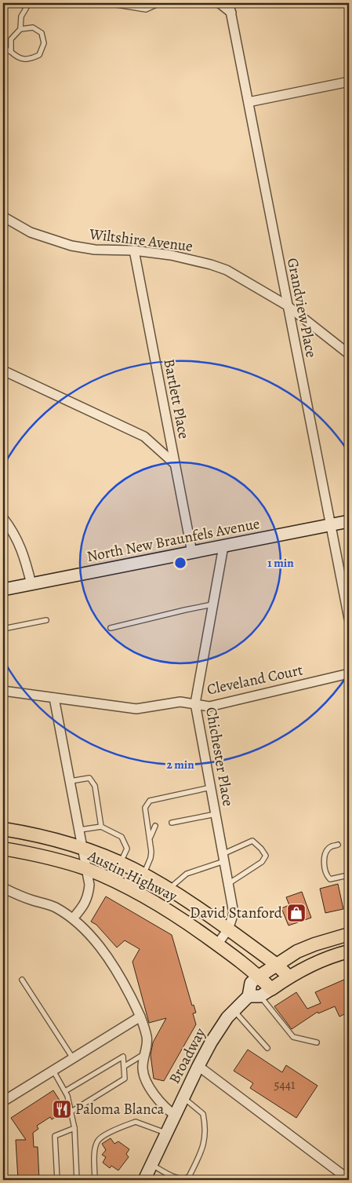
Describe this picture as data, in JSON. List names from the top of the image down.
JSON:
{
  "streets": {
    "main road": ["Austin Highway", "Broadway"],
    "street": [
      "Wiltshire Avenue",
      "Grandview Place",
      "Bartlett Place",
      "North New Braunfels Avenue",
      "Cleveland Court",
      "Chichester Place"
    ]
  },
  "crossings": [
    ["Wiltshire Avenue", "Grandview Place"],
    ["Wiltshire Avenue", "Bartlett Place"],
    ["Grandview Place", "North New Braunfels Avenue"],
    ["Bartlett Place", "North New Braunfels Avenue"],
    ["North New Braunfels Avenue", "Chichester Place"],
    ["Cleveland Court", "Chichester Place"],
    ["Chichester Place", "Austin Highway"],
    ["Austin Highway", "Broadway"]
  ],
  "places": {
    "shop": ["David Stanford"],
    "restaurant": ["Paloma Blanca"]
  },
  "house_numbers": ["5441"],
  "rings": ["1 min", "2 min"]
}
